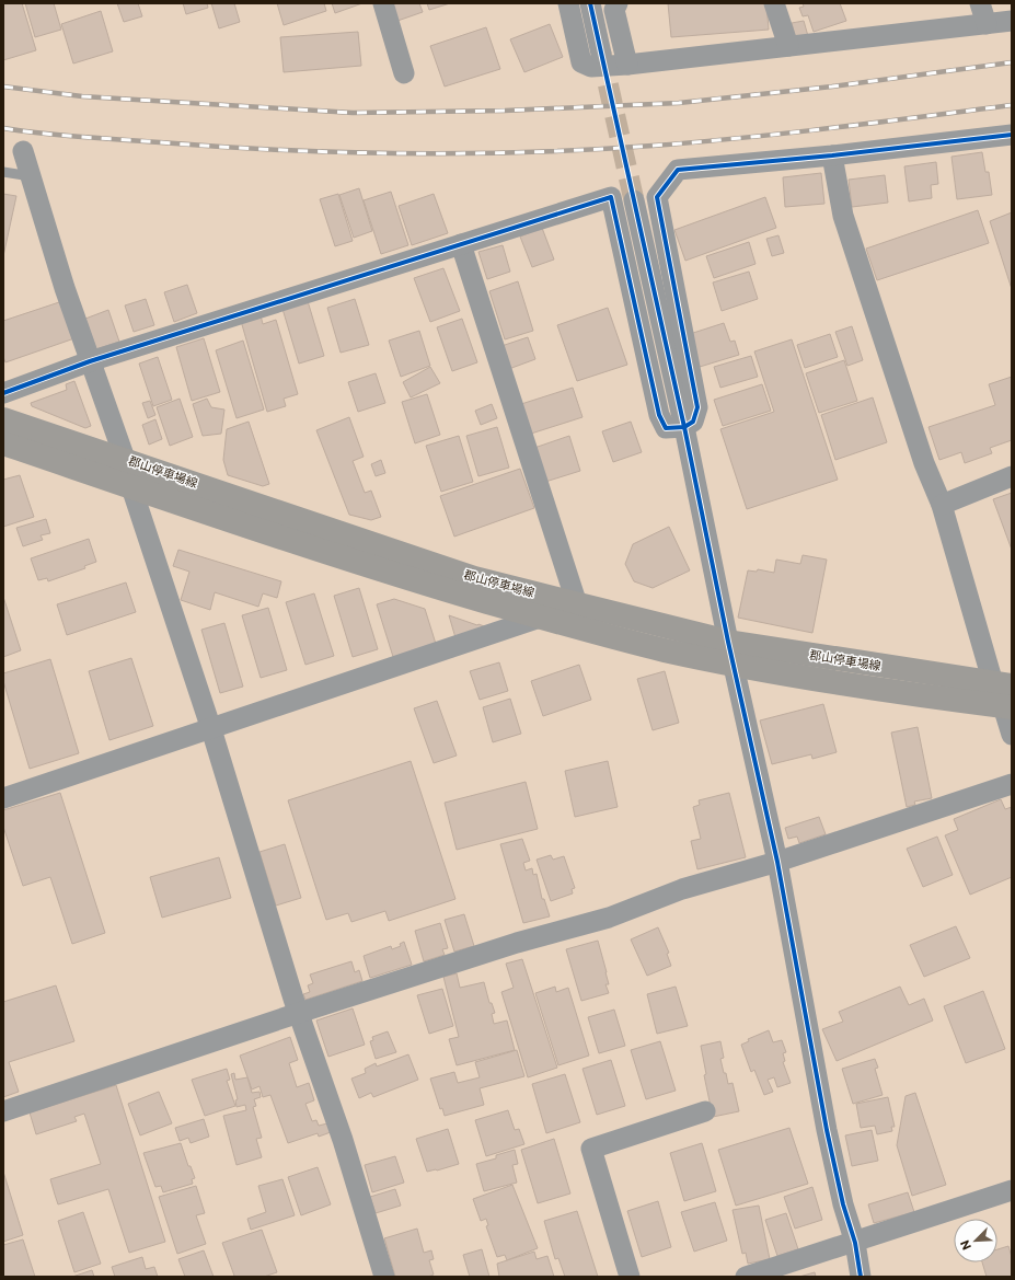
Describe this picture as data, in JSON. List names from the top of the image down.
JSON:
{
  "streets": {
    "main road": ["郡山停車場線"]
  },
  "north": "bottom left"
}
